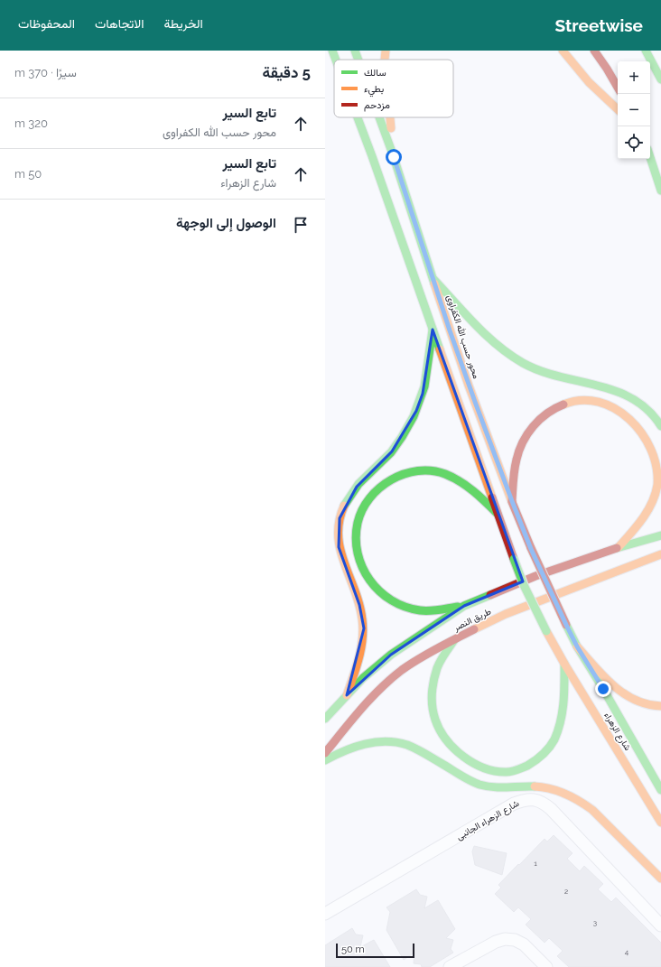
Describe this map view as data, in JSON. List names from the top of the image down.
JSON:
{
  "streets": {
    "main road": ["محور حسب الله الكفراوى", "طريق النصر", "شارع الزهراء"],
    "street": ["شارع الزهراء الجانبى"]
  },
  "crossings": [
    ["محور حسب الله الكفراوى", "شارع الزهراء"]
  ],
  "house_numbers": [
    "1",
    "2",
    "3",
    "4"
  ],
  "legend": ["سالك", "بطيء", "مزدحم"],
  "scale_bar": "50 m",
  "page": {
    "header": "Streetwise",
    "nav": ["الخريطة", "الاتجاهات", "المحفوظات"],
    "heading": ["5 دقيقة", "سيرًا · 370 m"],
    "map_buttons": ["+", "−"],
    "list": [
      ["تابع السير", "محور حسب الله الكفراوى", "320 m"],
      ["تابع السير", "شارع الزهراء", "50 m"],
      "الوصول إلى الوجهة"
    ],
    "scale": "50 m"
  }
}
